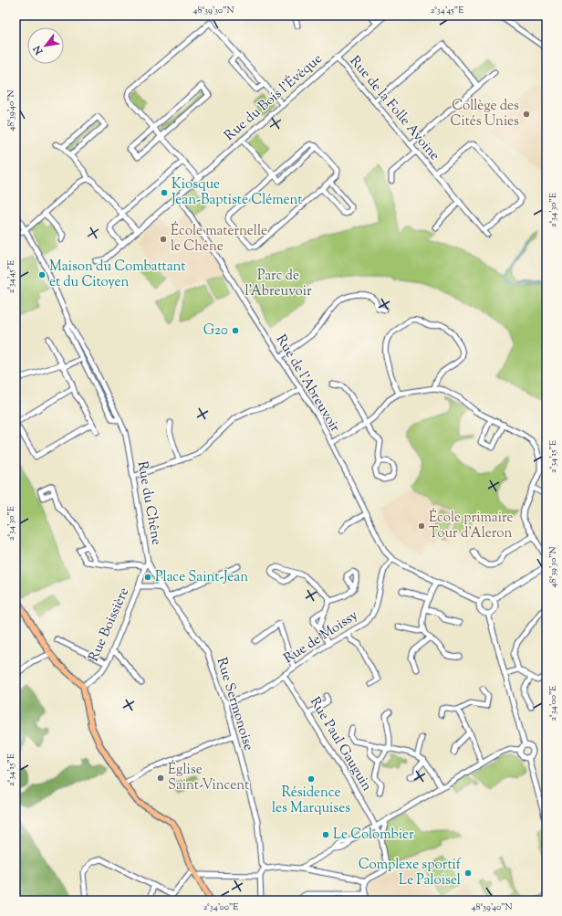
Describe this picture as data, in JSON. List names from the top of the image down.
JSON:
{
  "streets": {
    "street": [
      "Rue du Bois l'Évêque",
      "Rue de la Folle Avoine",
      "Rue de l'Abreuvoir",
      "Rue du Chêne",
      "Rue Boissière",
      "Rue de Moissy",
      "Rue Sermonoise",
      "Rue Paul Gauguin"
    ]
  },
  "crossings": [
    ["Rue du Bois l'Évêque", "Rue de la Folle Avoine"],
    ["Rue du Bois l'Évêque", "Rue de l'Abreuvoir"],
    ["Rue de l'Abreuvoir", "Rue de Moissy"],
    ["Rue du Chêne", "Rue Boissière"],
    ["Rue du Chêne", "Rue Sermonoise"],
    ["Rue Boissière", "Rue Sermonoise"],
    ["Rue de Moissy", "Rue Sermonoise"],
    ["Rue de Moissy", "Rue Paul Gauguin"]
  ],
  "parks": ["Parc de l'Abreuvoir"],
  "places": [
    "Collège des Cités Unies",
    "Kiosque Jean-Baptiste Clément",
    "École maternelle le Chêne",
    "Maison du Combattant et du Citoyen",
    "G20",
    "École primaire Tour d'Aleron",
    "Place Saint-Jean",
    "Église Saint-Vincent",
    "Résidence les Marquises",
    "Le Colombier",
    "Complexe sportif Le Paloisel"
  ],
  "north": "bottom left",
  "coordinates": [
    "48°39'30\"N",
    "2°34'45\"E",
    "48°39'40\"N",
    "2°34'30\"E",
    "2°34'15\"E",
    "2°34'00\"E"
  ]
}
